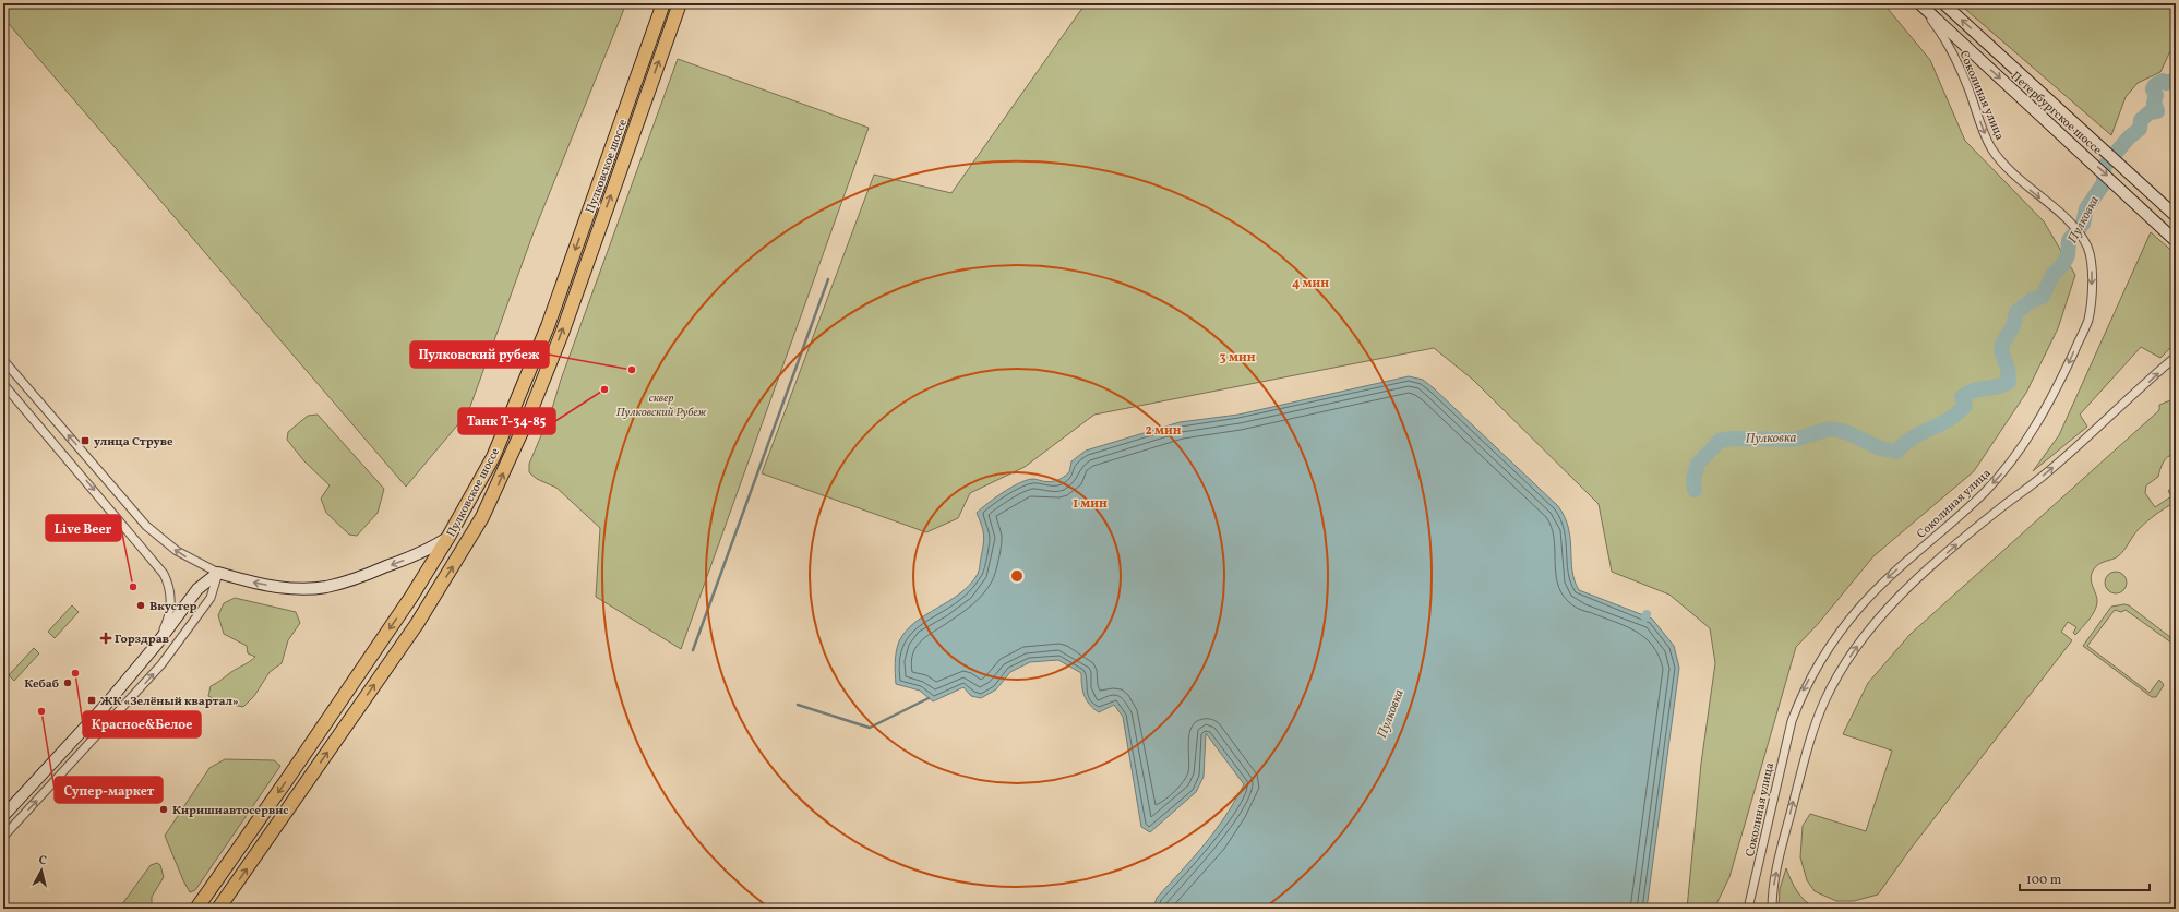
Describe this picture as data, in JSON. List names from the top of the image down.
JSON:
{
  "streets": {
    "highway": ["Пулковское шоссе"],
    "main road": ["Петербургское шоссе"],
    "street": ["Соколиная улица"]
  },
  "crossings": [
    ["Соколиная улица", "Петербургское шоссе"]
  ],
  "one_way": ["Соколиная улица"],
  "water": ["Пулковка"],
  "parks": ["сквер Пулковский Рубеж"],
  "places": {
    "other": [
      "Пулковский рубеж",
      "Танк Т-34-85",
      "Live Beer",
      "Вкустер",
      "Красное&Белое",
      "Кебаб",
      "Супер-маркет",
      "Киришиавтосервис"
    ],
    "transit": ["улица Струве", "ЖК «Зелёный квартал»"],
    "health": ["Горздрав"]
  },
  "scale_bar": "100 m",
  "north": "top",
  "rings": [
    "4 мин",
    "3 мин",
    "2 мин",
    "1 мин"
  ]
}
